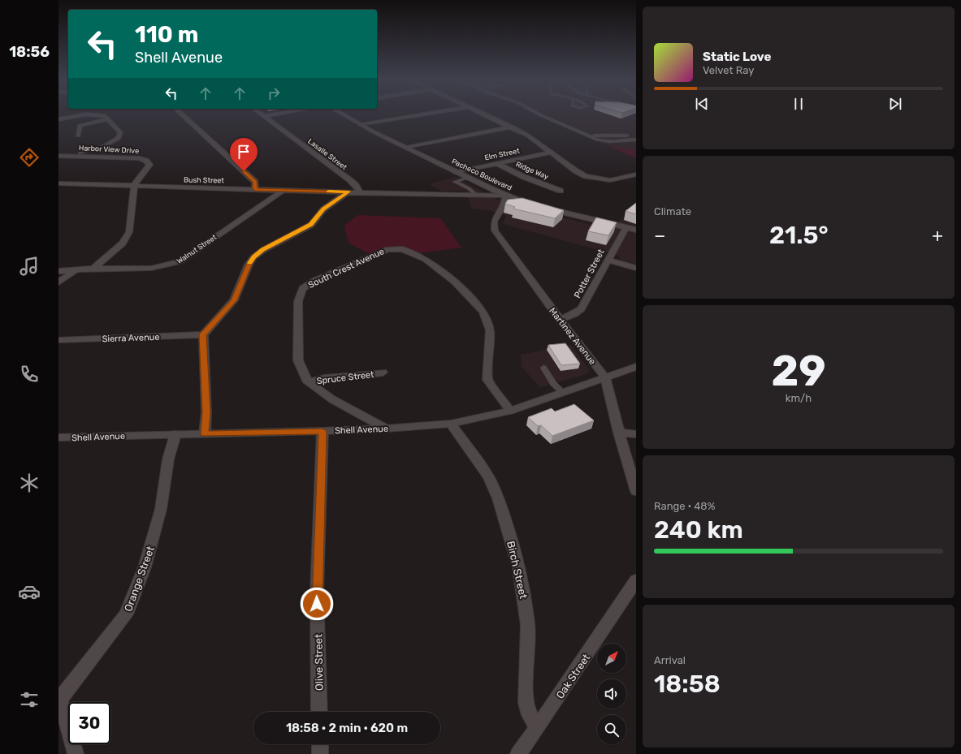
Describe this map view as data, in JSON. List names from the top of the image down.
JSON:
{
  "streets": {
    "street": [
      "Harbor View Drive",
      "Lasalle Street",
      "Elm Street",
      "Ridge Way",
      "Pacheco Boulevard",
      "Bush Street",
      "Walnut Street",
      "South Crest Avenue",
      "Potter Street",
      "Martinez Avenue",
      "Sierra Avenue",
      "Spruce Street",
      "Shell Avenue",
      "Birch Street",
      "Orange Street",
      "Olive Street",
      "Oak Street"
    ]
  },
  "crossings": [
    ["Harbor View Drive", "Bush Street"],
    ["Lasalle Street", "Bush Street"],
    ["Elm Street", "Ridge Way"],
    ["Elm Street", "Pacheco Boulevard"],
    ["Pacheco Boulevard", "Bush Street"],
    ["Pacheco Boulevard", "Potter Street"],
    ["Pacheco Boulevard", "Martinez Avenue"],
    ["Bush Street", "Walnut Street"],
    ["Bush Street", "Martinez Avenue"],
    ["South Crest Avenue", "Spruce Street"],
    ["South Crest Avenue", "Shell Avenue"],
    ["Potter Street", "Martinez Avenue"],
    ["Martinez Avenue", "Shell Avenue"],
    ["Shell Avenue", "Birch Street"],
    ["Shell Avenue", "Orange Street"],
    ["Shell Avenue", "Olive Street"],
    ["Birch Street", "Oak Street"]
  ],
  "north": "top right",
  "page": {
    "tabs": "18:56",
    "turn": ["110 m", "Shell Avenue"],
    "song": ["Static Love", "Velvet Ray"],
    "tile": [
      "Climate",
      ["29", "km/h"],
      ["Range · 48%", "240 km"],
      ["Arrival", "18:58"]
    ],
    "heat": ["−", "21.5°", "+"],
    "limit": "30",
    "trip": "18:58 · 2 min · 620 m"
  }
}
